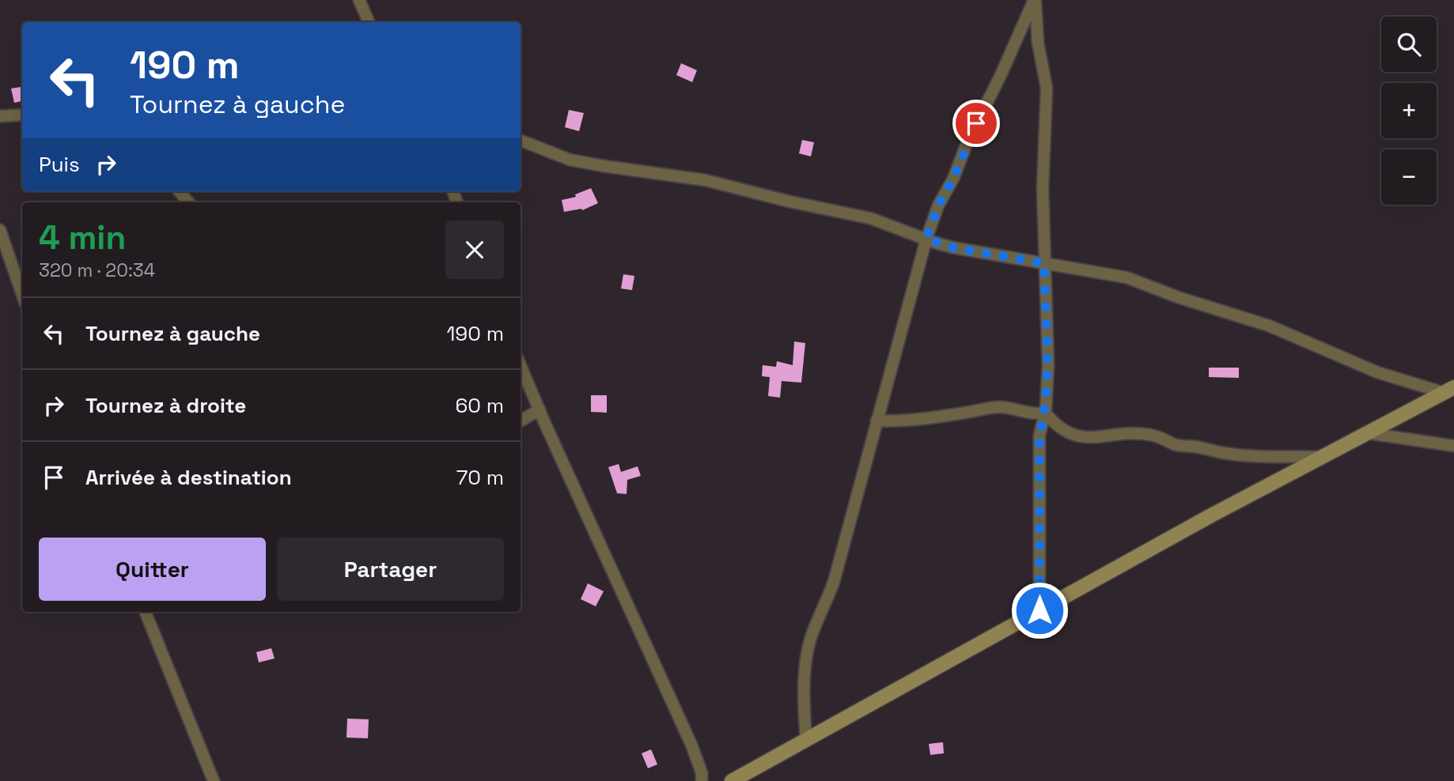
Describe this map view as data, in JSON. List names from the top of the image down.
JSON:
{
  "page": {
    "map_buttons": ["+", "−"],
    "turn": ["190 m", "Tournez à gauche"],
    "then": "Puis",
    "heading": ["4 min", "320 m · 20:34"],
    "list": [
      {
        "name": "Tournez à gauche",
        "value": "190 m"
      },
      {
        "name": "Tournez à droite",
        "value": "60 m"
      },
      {
        "name": "Arrivée à destination",
        "value": "70 m"
      }
    ],
    "buttons": ["Quitter", "Partager"]
  }
}
